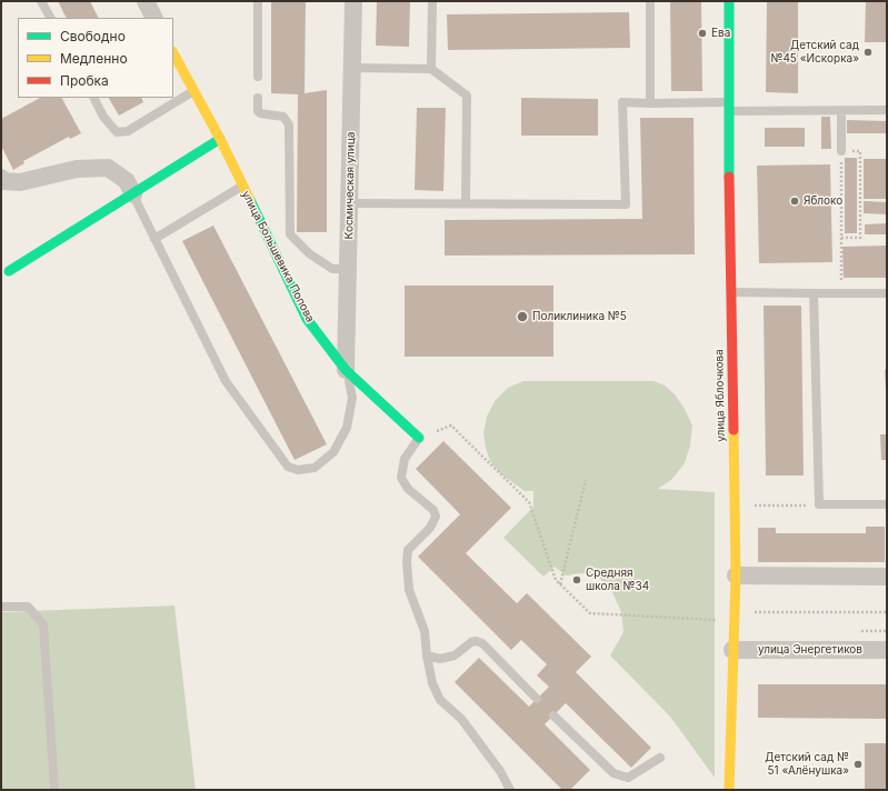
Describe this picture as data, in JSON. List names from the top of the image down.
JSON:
{
  "streets": {
    "street": [
      "Космическая улица",
      "улица Большевика Попова",
      "улица Яблочкова",
      "улица Энергетиков"
    ]
  },
  "crossings": [
    ["Космическая улица", "улица Большевика Попова"],
    ["улица Яблочкова", "улица Энергетиков"]
  ],
  "places": [
    "Ева",
    "Детский сад №45 «Искорка»",
    "Яблоко",
    "Поликлиника №5",
    "Средняя школа №34",
    "Детский сад № 51 «Алёнушка»"
  ],
  "legend": ["Свободно", "Медленно", "Пробка"]
}
